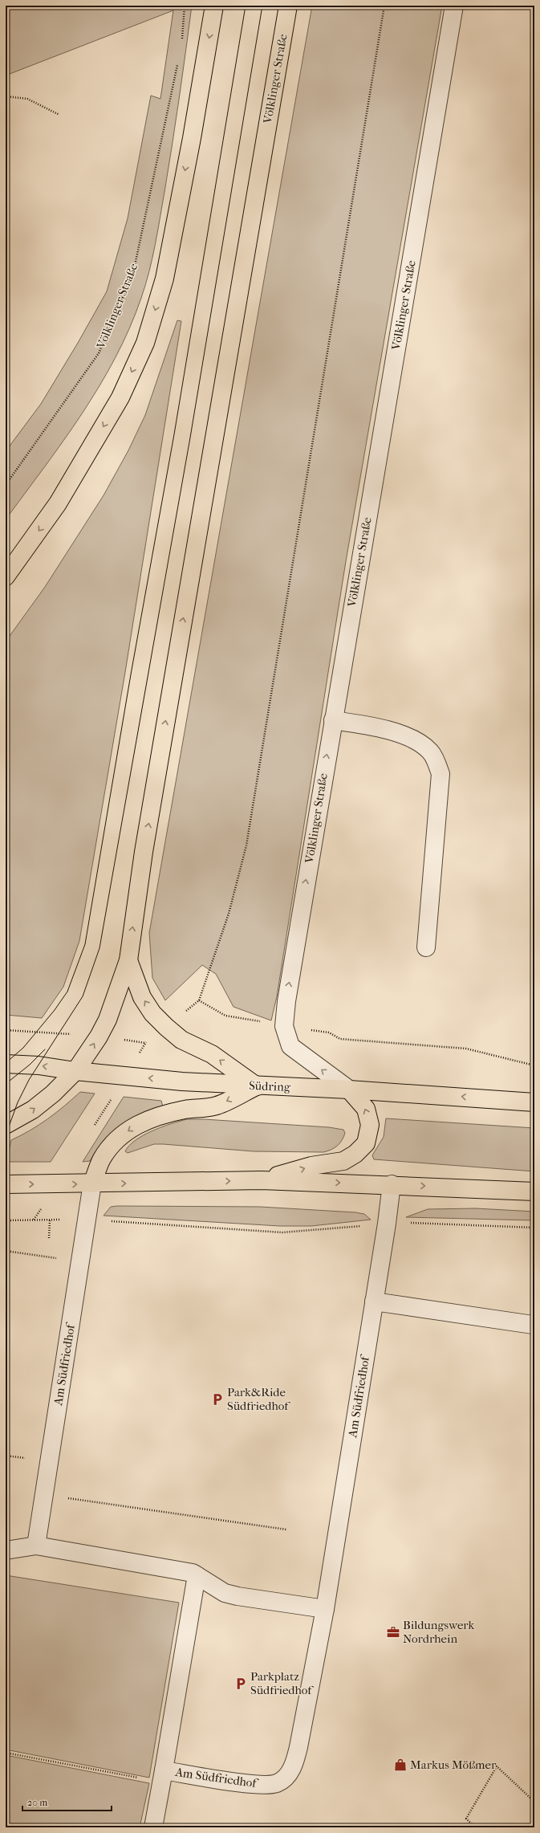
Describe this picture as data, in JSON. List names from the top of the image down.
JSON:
{
  "streets": {
    "main road": ["Völklinger Straße", "Südring"],
    "street": ["Am Südfriedhof"]
  },
  "crossings": [
    ["Völklinger Straße", "Südring"]
  ],
  "places": {
    "parking": ["Park&Ride Südfriedhof", "Parkplatz Südfriedhof"],
    "office": ["Bildungswerk Nordrhein"],
    "shop": ["Markus Mößmer"]
  },
  "scale_bar": "20 m"
}
